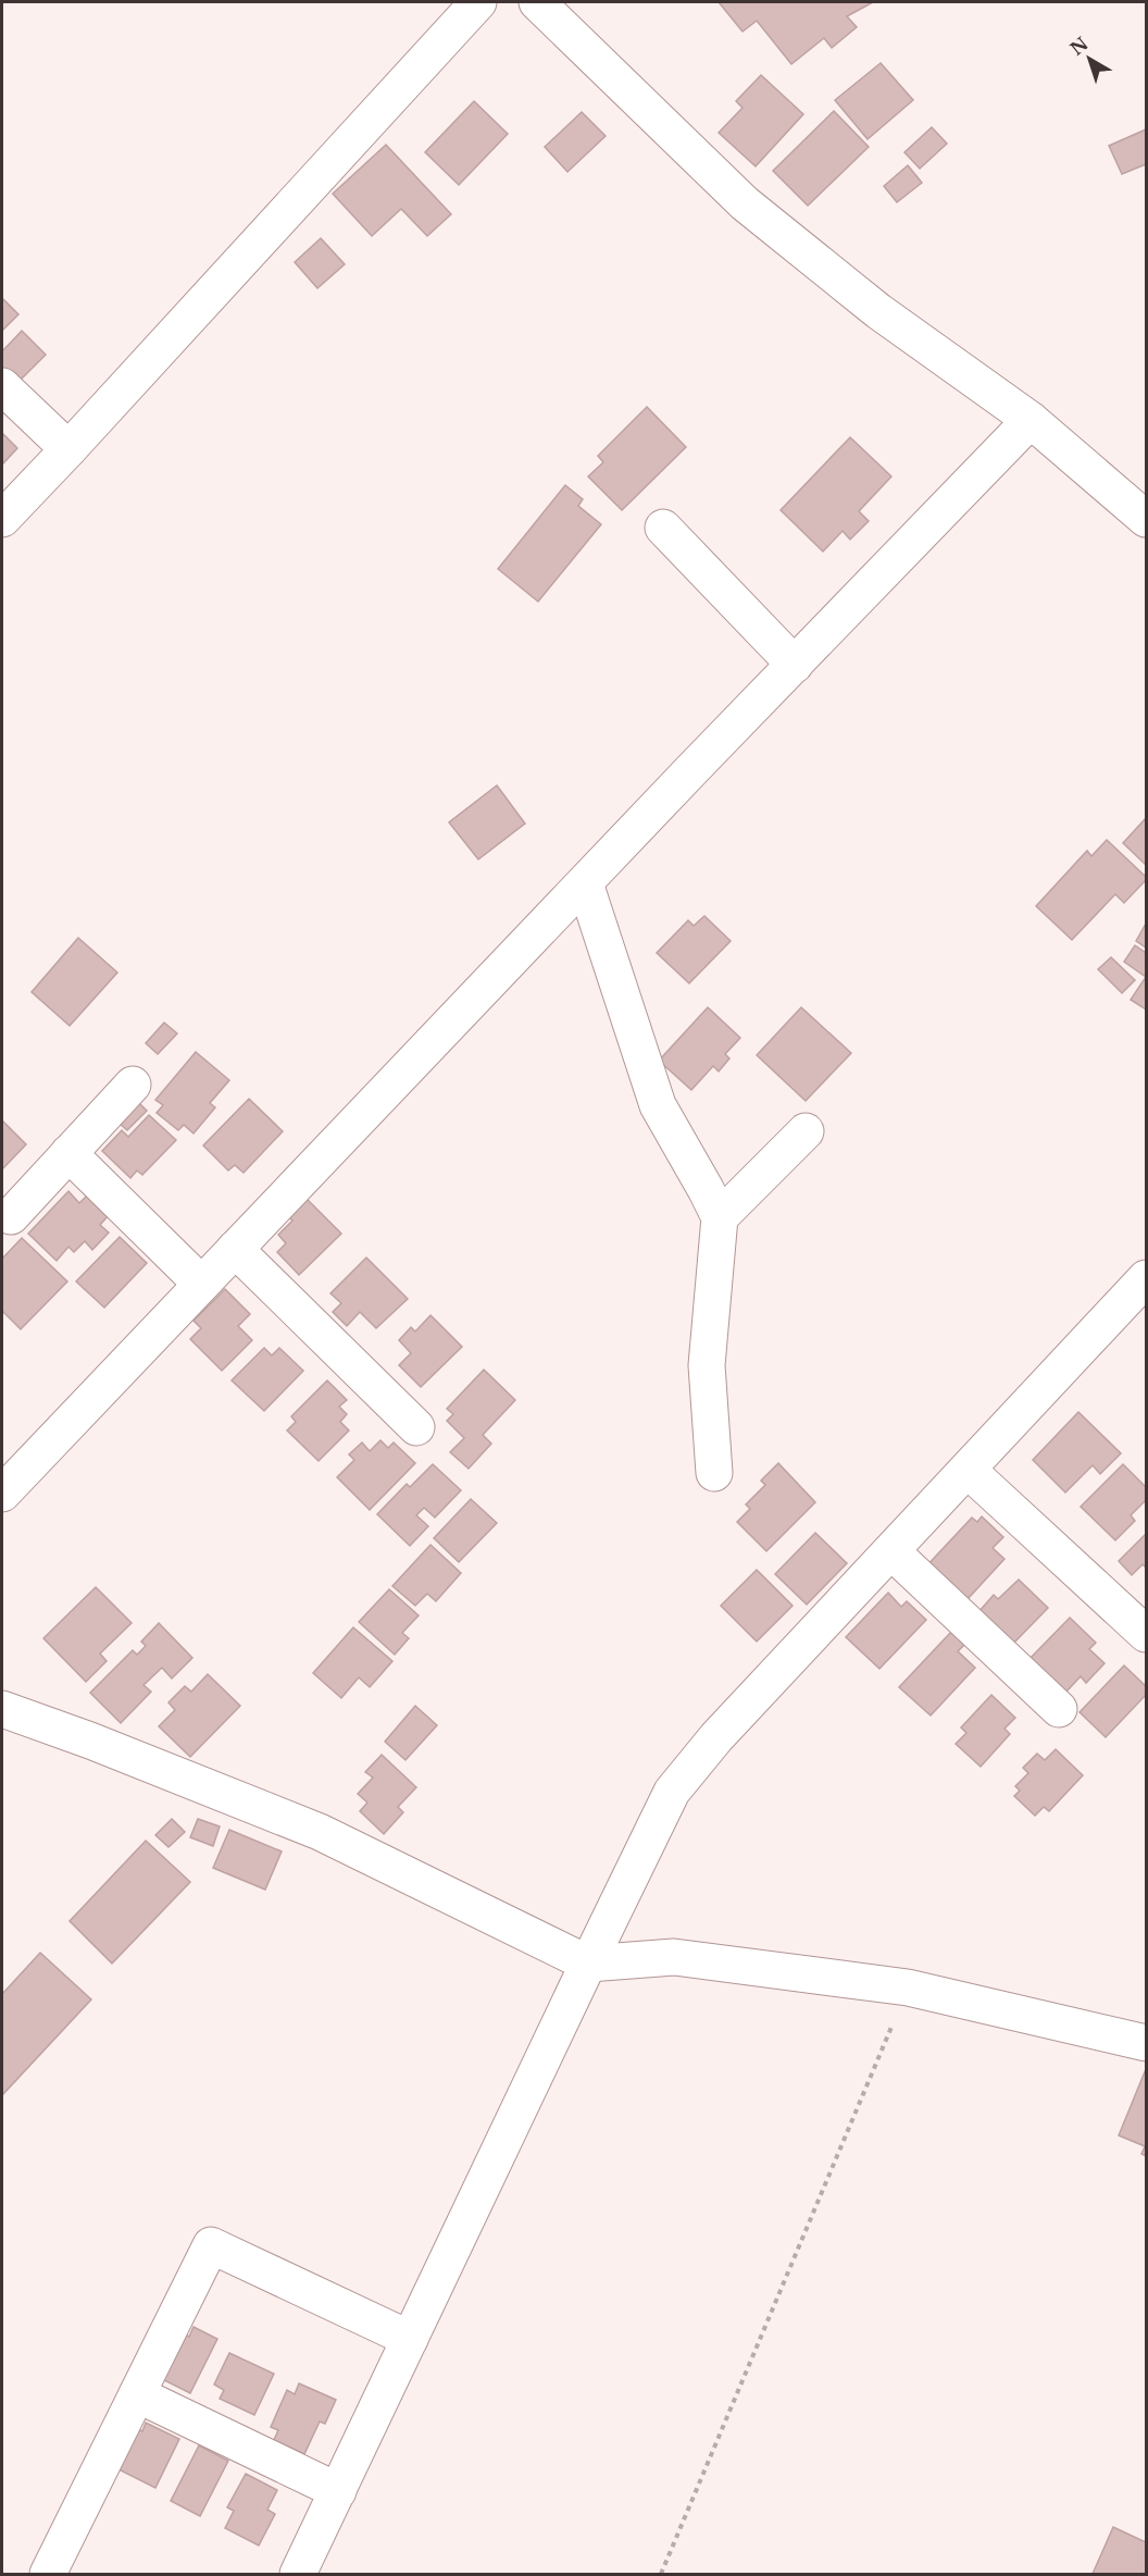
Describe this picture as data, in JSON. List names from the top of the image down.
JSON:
{
  "north": "top left"
}
